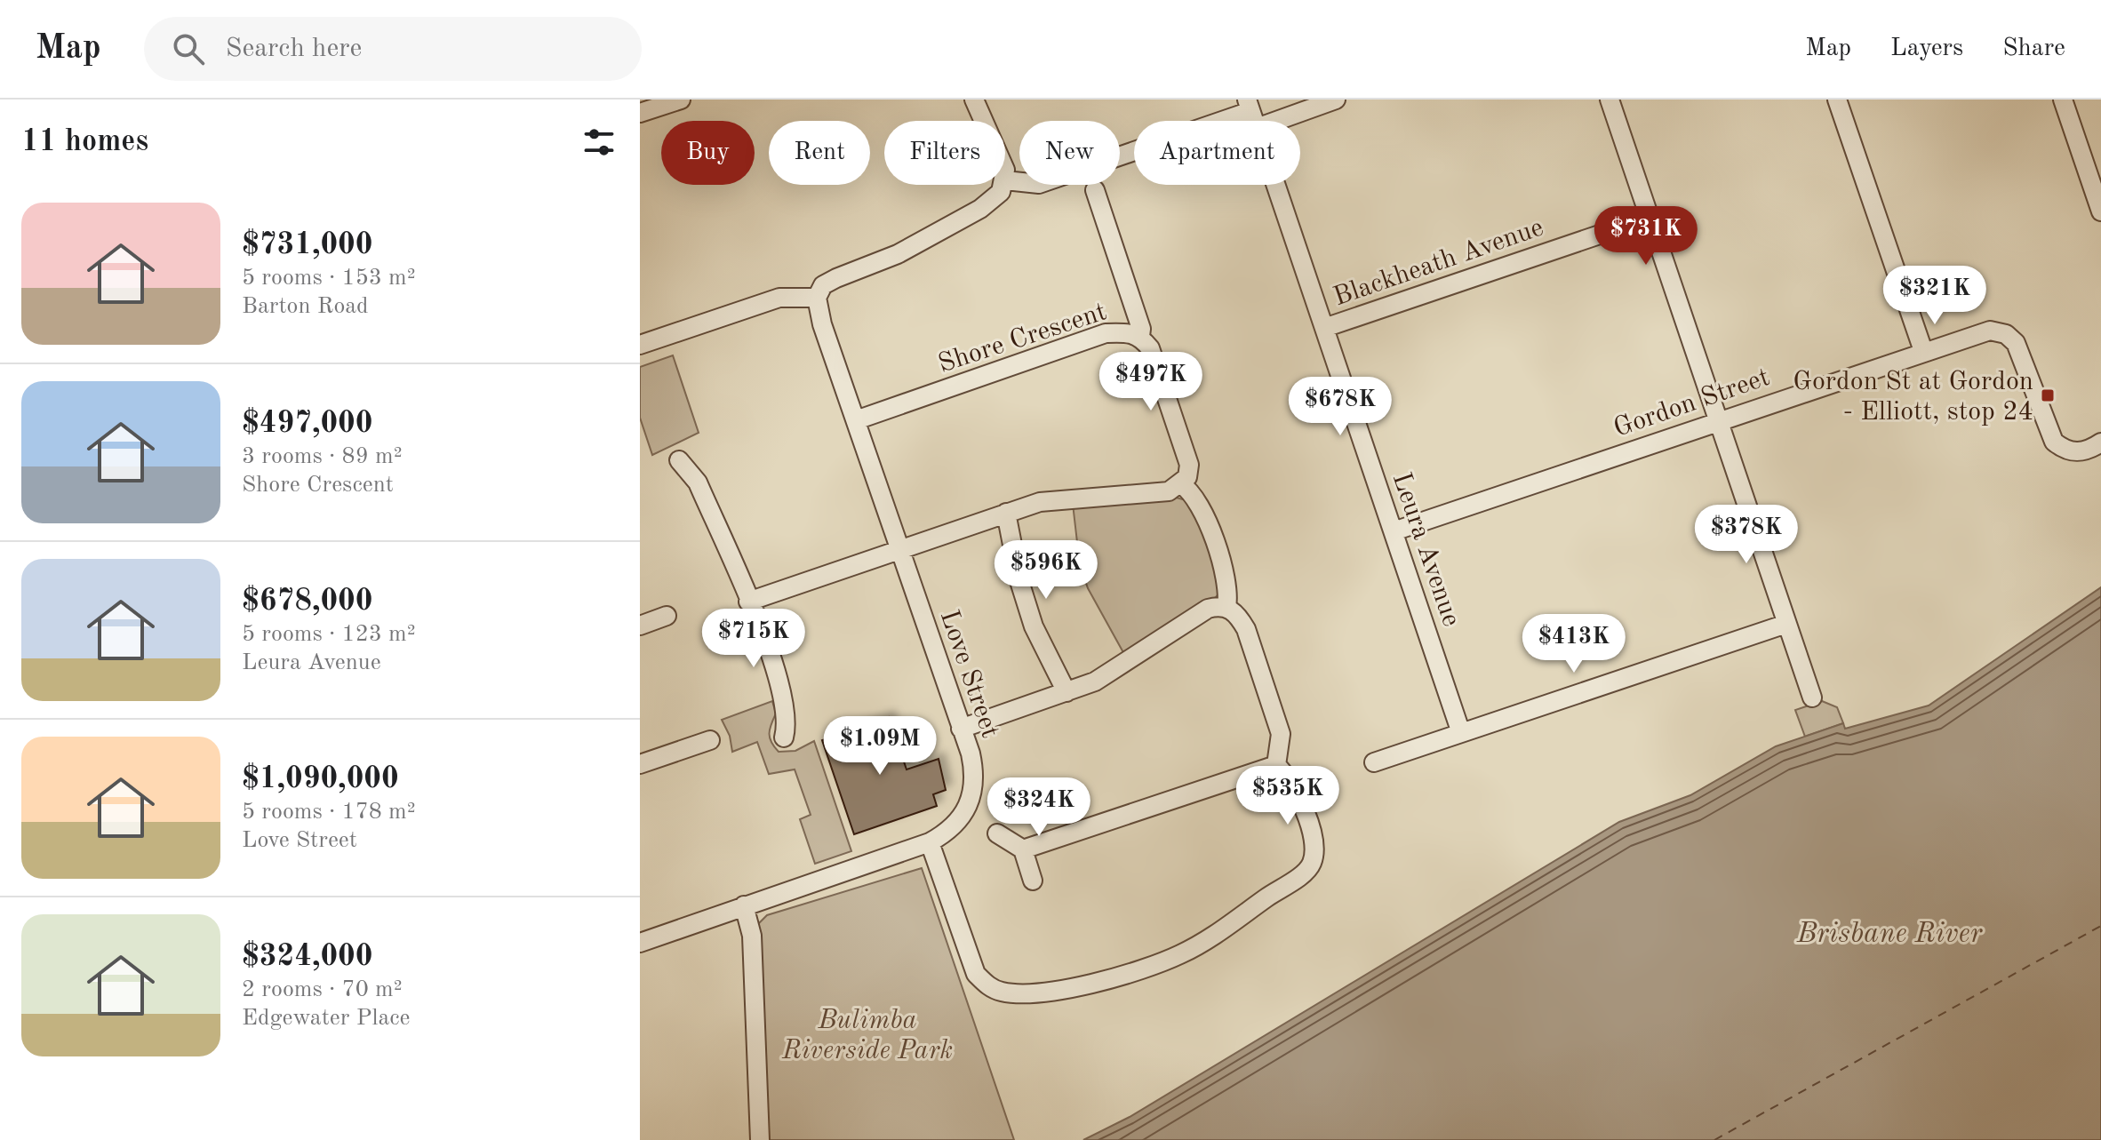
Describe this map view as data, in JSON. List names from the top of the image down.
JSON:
{
  "streets": {
    "street": [
      "Blackheath Avenue",
      "Shore Crescent",
      "Gordon Street",
      "Leura Avenue",
      "Love Street"
    ]
  },
  "crossings": [
    ["Blackheath Avenue", "Leura Avenue"],
    ["Shore Crescent", "Love Street"],
    ["Gordon Street", "Leura Avenue"]
  ],
  "water": ["Brisbane River"],
  "parks": ["Bulimba Riverside Park"],
  "places": {
    "transit": ["Gordon St at Gordon - Elliott, stop 24"]
  },
  "page": {
    "header": "Map",
    "search": "Search here",
    "nav": ["Map", "Layers", "Share"],
    "heading": "11 homes",
    "chip": [
      "Buy",
      "Rent",
      "Filters",
      "New",
      "Apartment"
    ],
    "list": [
      {
        "name": "$731,000",
        "note": "5 rooms · 153 m² · Barton Road"
      },
      {
        "name": "$497,000",
        "note": "3 rooms · 89 m² · Shore Crescent"
      },
      {
        "name": "$678,000",
        "note": "5 rooms · 123 m² · Leura Avenue"
      },
      {
        "name": "$1,090,000",
        "note": "5 rooms · 178 m² · Love Street"
      },
      {
        "name": "$324,000",
        "note": "2 rooms · 70 m² · Edgewater Place"
      }
    ],
    "price": [
      "$731K",
      "$321K",
      "$497K",
      "$678K",
      "$378K",
      "$596K",
      "$715K",
      "$413K",
      "$1.09M",
      "$535K",
      "$324K"
    ]
  }
}
